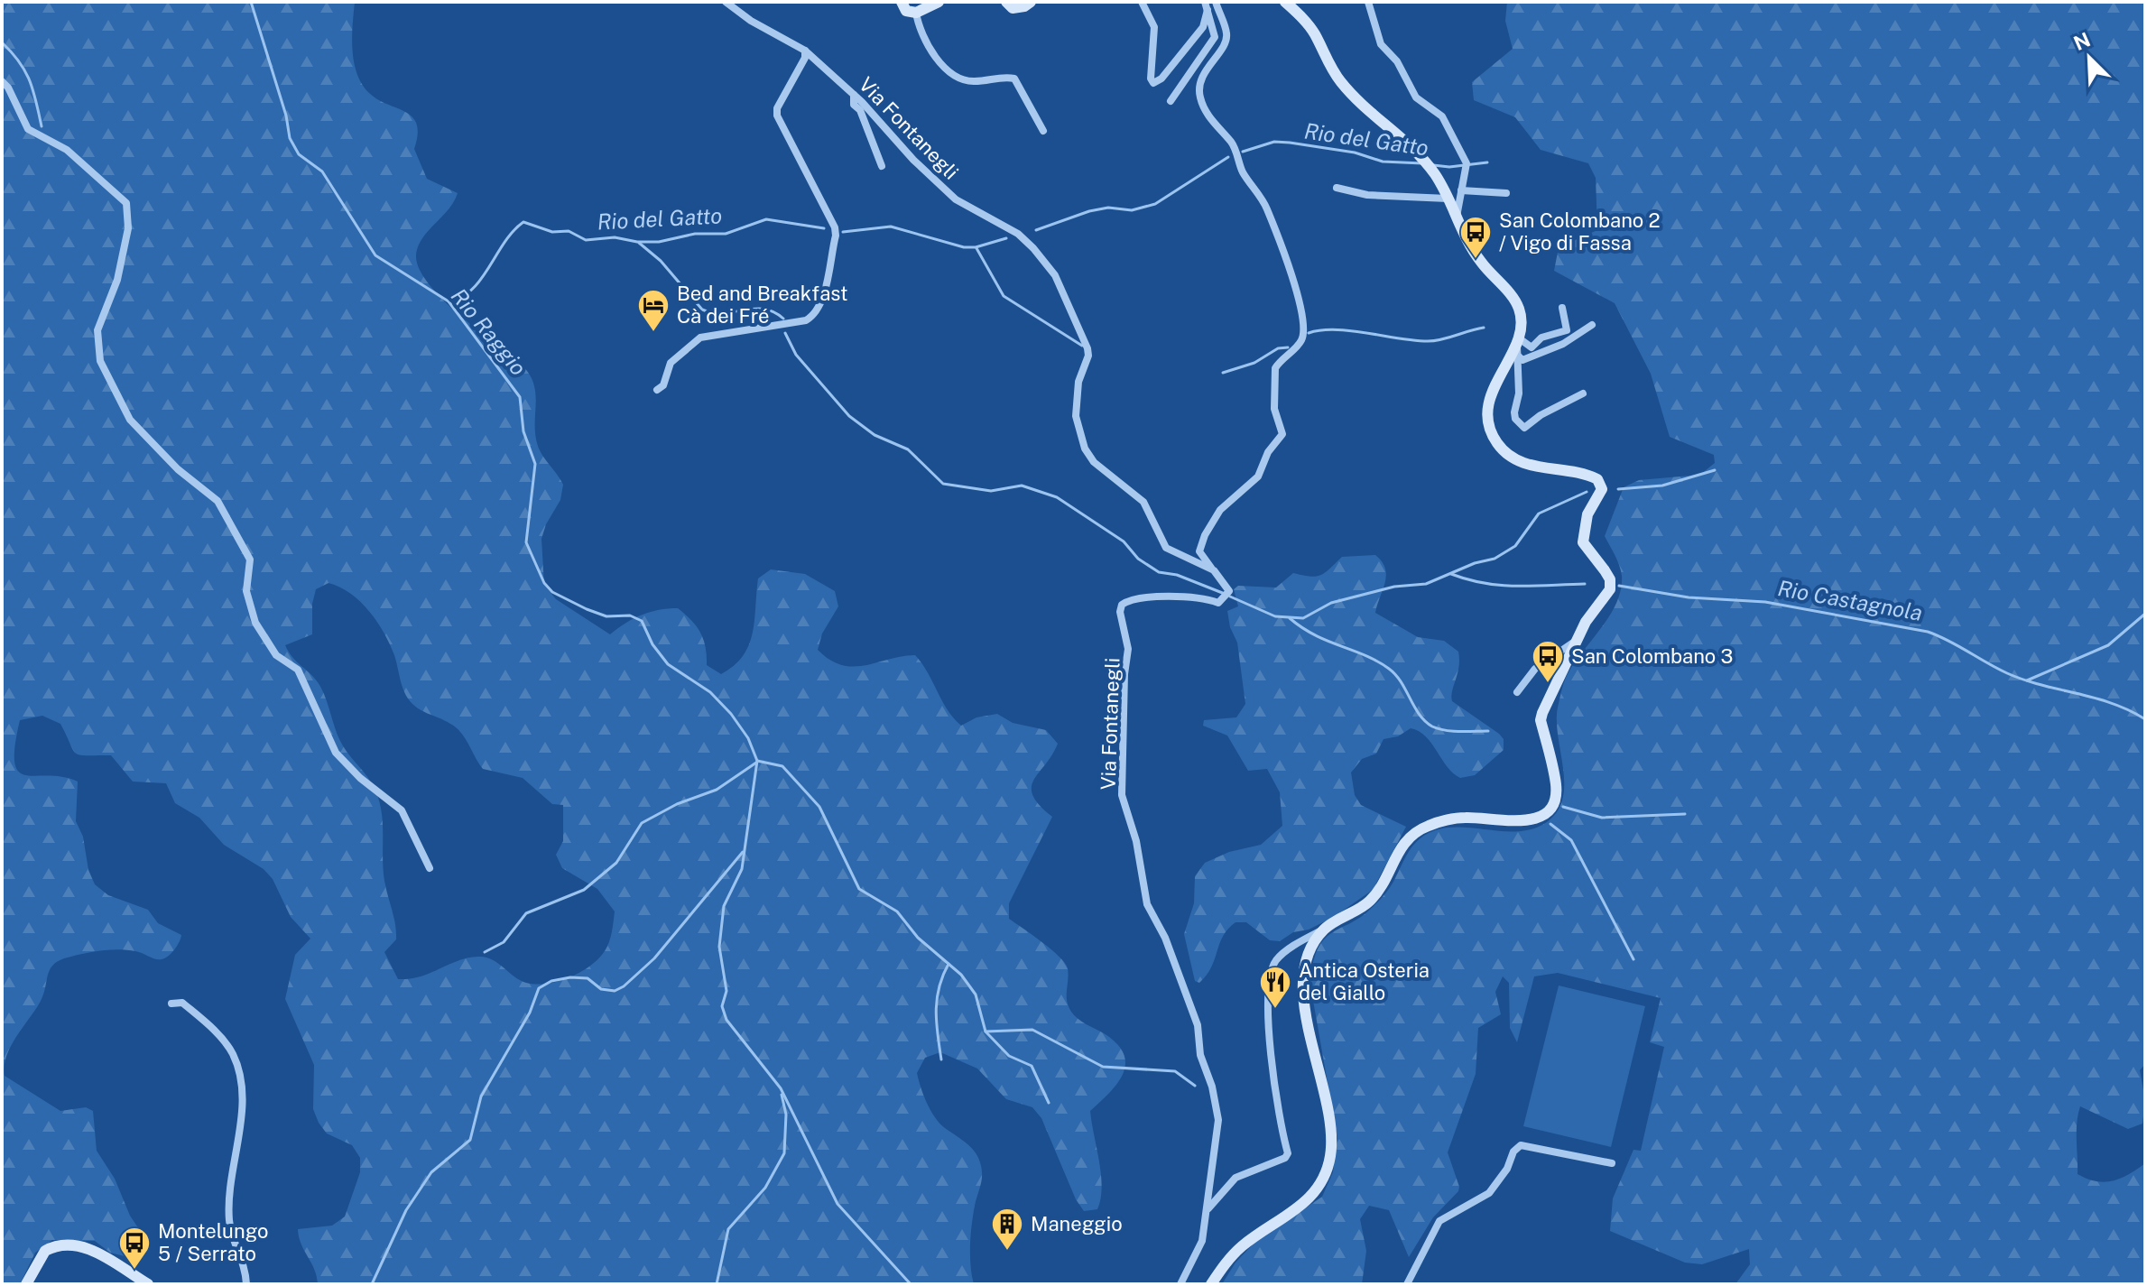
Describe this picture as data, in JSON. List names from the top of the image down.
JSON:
{
  "streets": {
    "street": ["Via Fontanegli"]
  },
  "water": ["Rio del Gatto", "Rio Raggio", "Rio Castagnola"],
  "places": {
    "bus stop": ["San Colombano 2 / Vigo di Fassa", "San Colombano 3", "Montelungo 5 / Serrato"],
    "hotel": ["Bed and Breakfast Cà dei Fré"],
    "restaurant": ["Antica Osteria del Giallo"],
    "building": ["Maneggio"]
  },
  "north": "top left"
}
